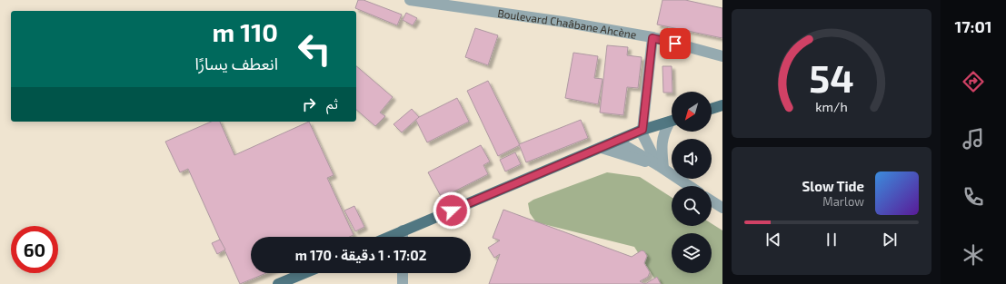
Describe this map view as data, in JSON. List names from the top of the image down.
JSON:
{
  "streets": {
    "street": ["Boulevard Chaâbane Ahcène"]
  },
  "north": "bottom left",
  "page": {
    "tabs": "17:01",
    "turn": ["110 m", "انعطف يسارًا"],
    "then": "ثم",
    "song": ["Slow Tide", "Marlow"],
    "limit": "60",
    "trip": "17:02 · 1 دقيقة · 170 m",
    "gauge": ["54", "km/h"]
  }
}
